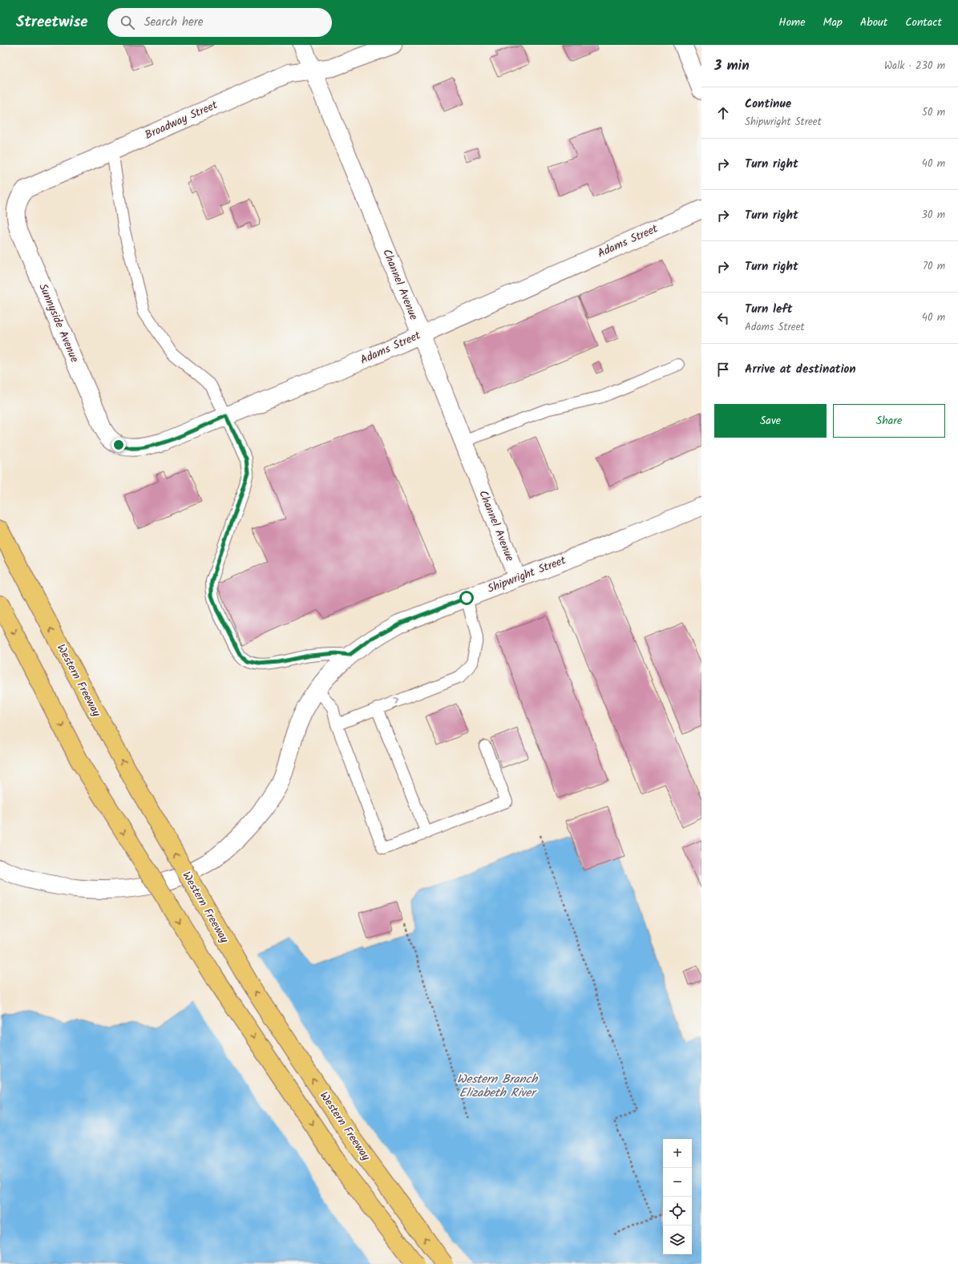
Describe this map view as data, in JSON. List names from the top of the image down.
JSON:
{
  "streets": {
    "highway": ["Western Freeway"],
    "street": [
      "Broadway Street",
      "Adams Street",
      "Channel Avenue",
      "Sunnyside Avenue",
      "Shipwright Street"
    ]
  },
  "crossings": [
    ["Broadway Street", "Channel Avenue"],
    ["Broadway Street", "Sunnyside Avenue"],
    ["Adams Street", "Channel Avenue"],
    ["Adams Street", "Sunnyside Avenue"],
    ["Channel Avenue", "Shipwright Street"]
  ],
  "water": ["Western Branch Elizabeth River"],
  "page": {
    "header": "Streetwise",
    "search": "Search here",
    "nav": [
      "Home",
      "Map",
      "About",
      "Contact"
    ],
    "heading": ["3 min", "Walk · 230 m"],
    "list": [
      ["Continue", "Shipwright Street", "50 m"],
      ["Turn right", "40 m"],
      ["Turn right", "30 m"],
      ["Turn right", "70 m"],
      ["Turn left", "Adams Street", "40 m"],
      "Arrive at destination"
    ],
    "buttons": ["Save", "Share"],
    "map_buttons": ["+", "−"]
  }
}
